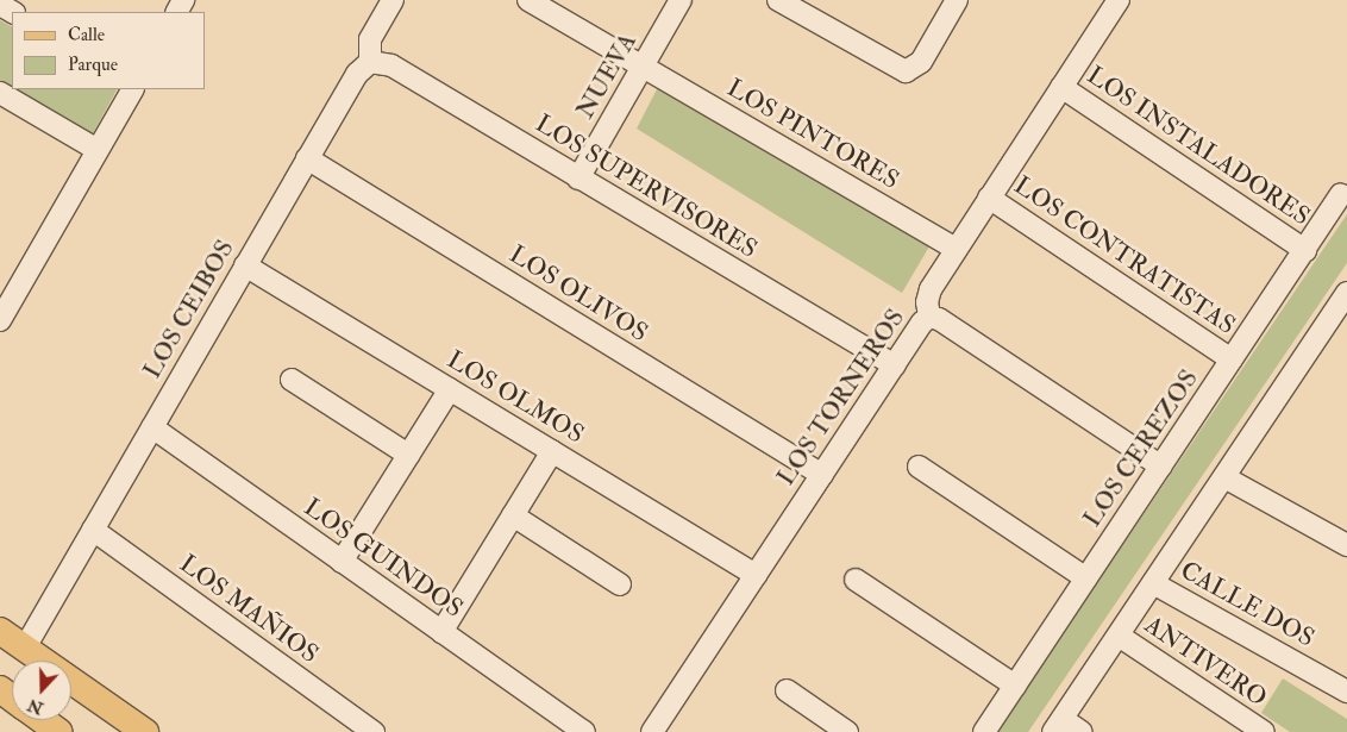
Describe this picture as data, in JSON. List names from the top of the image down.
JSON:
{
  "streets": {
    "street": [
      "NUEVA",
      "LOS PINTORES",
      "LOS INSTALADORES",
      "LOS SUPERVISORES",
      "LOS CONTRATISTAS",
      "LOS OLIVOS",
      "LOS CEIBOS",
      "LOS OLMOS",
      "LOS TORNEROS",
      "LOS CEREZOS",
      "LOS GUINDOS",
      "CALLE DOS",
      "LOS MAÑIOS",
      "ANTIVERO"
    ]
  },
  "crossings": [
    ["NUEVA", "LOS PINTORES"],
    ["NUEVA", "LOS SUPERVISORES"],
    ["LOS PINTORES", "LOS TORNEROS"],
    ["LOS INSTALADORES", "LOS TORNEROS"],
    ["LOS INSTALADORES", "LOS CEREZOS"],
    ["LOS SUPERVISORES", "LOS CEIBOS"],
    ["LOS SUPERVISORES", "LOS TORNEROS"],
    ["LOS CONTRATISTAS", "LOS TORNEROS"],
    ["LOS CONTRATISTAS", "LOS CEREZOS"],
    ["LOS OLIVOS", "LOS CEIBOS"],
    ["LOS OLIVOS", "LOS TORNEROS"],
    ["LOS CEIBOS", "LOS OLMOS"],
    ["LOS CEIBOS", "LOS GUINDOS"],
    ["LOS CEIBOS", "LOS MAÑIOS"],
    ["LOS OLMOS", "LOS TORNEROS"]
  ],
  "legend": ["Calle", "Parque"],
  "north": "bottom"
}
